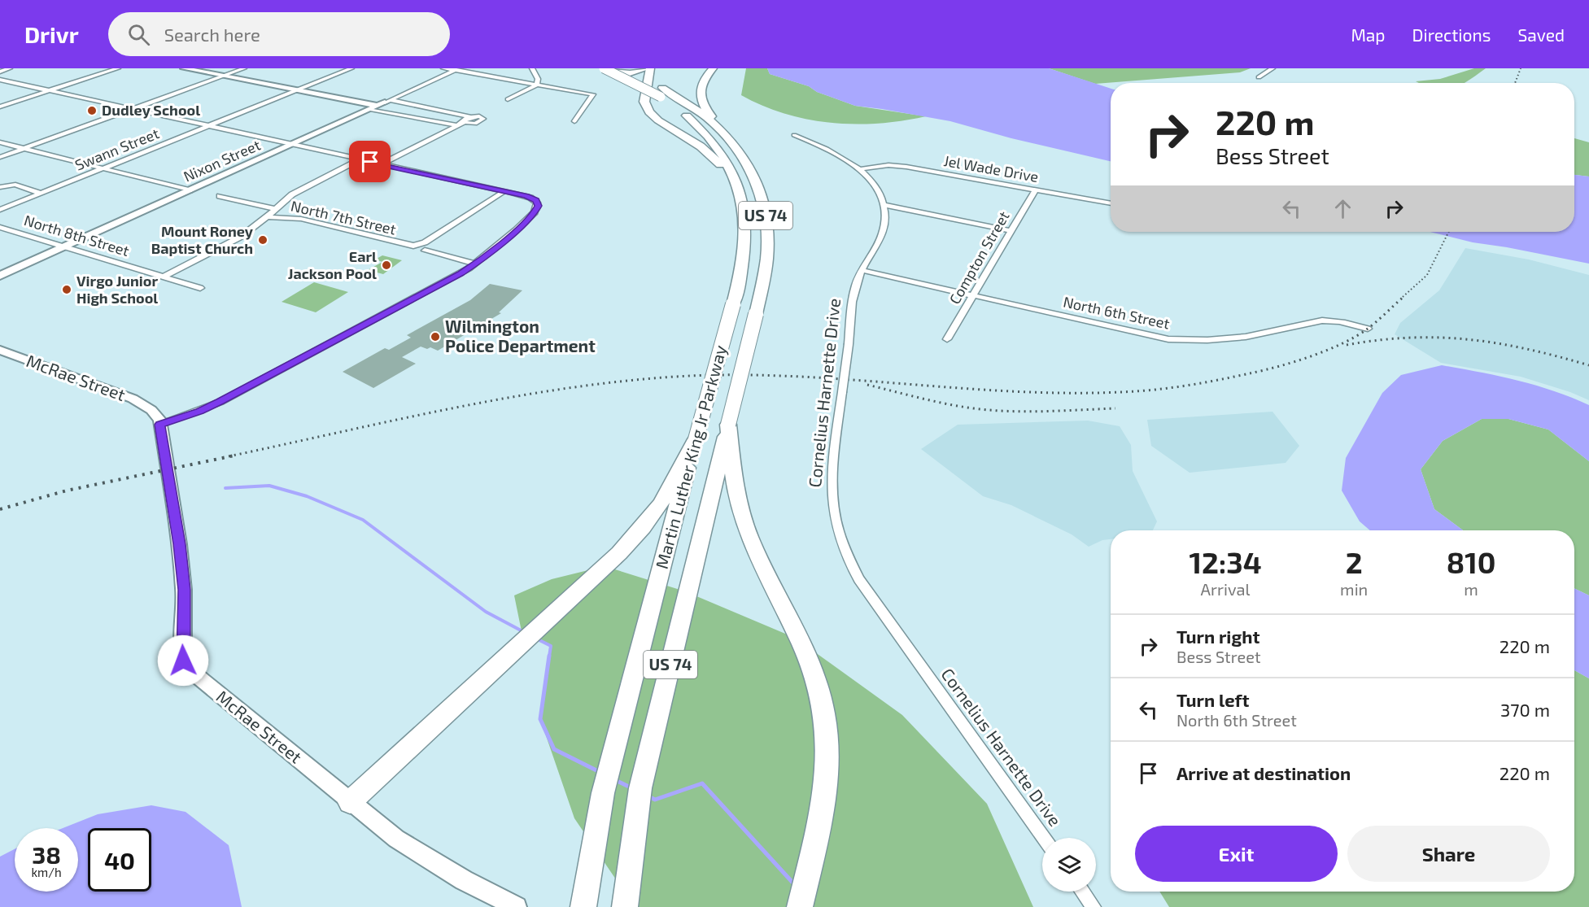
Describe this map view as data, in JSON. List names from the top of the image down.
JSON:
{
  "streets": {
    "highway": ["US 74", "Martin Luther King Jr Parkway"],
    "street": [
      "Swann Street",
      "Nixon Street",
      "Jel Wade Drive",
      "North 7th Street",
      "North 8th Street",
      "Compton Street",
      "North 6th Street",
      "McRae Street",
      "Cornelius Harnette Drive"
    ]
  },
  "crossings": [
    ["Nixon Street", "North 8th Street"],
    ["Jel Wade Drive", "Compton Street"],
    ["Jel Wade Drive", "Cornelius Harnette Drive"],
    ["US 74", "Martin Luther King Jr Parkway"],
    ["Compton Street", "North 6th Street"],
    ["North 6th Street", "Cornelius Harnette Drive"]
  ],
  "places": [
    "Dudley School",
    "Mount Roney Baptist Church",
    "Earl Jackson Pool",
    "Virgo Junior High School",
    "Wilmington Police Department"
  ],
  "page": {
    "header": "Drivr",
    "search": "Search here",
    "nav": ["Map", "Directions", "Saved"],
    "turn": ["220 m", "Bess Street"],
    "eta": [
      "12:34",
      "Arrival",
      "2",
      "min",
      "810",
      "m"
    ],
    "list": [
      {
        "name": "Turn right",
        "note": "Bess Street",
        "value": "220 m"
      },
      {
        "name": "Turn left",
        "note": "North 6th Street",
        "value": "370 m"
      },
      {
        "name": "Arrive at destination",
        "value": "220 m"
      }
    ],
    "buttons": ["Exit", "Share"],
    "speed": "38 km/h",
    "limit": "40"
  }
}
